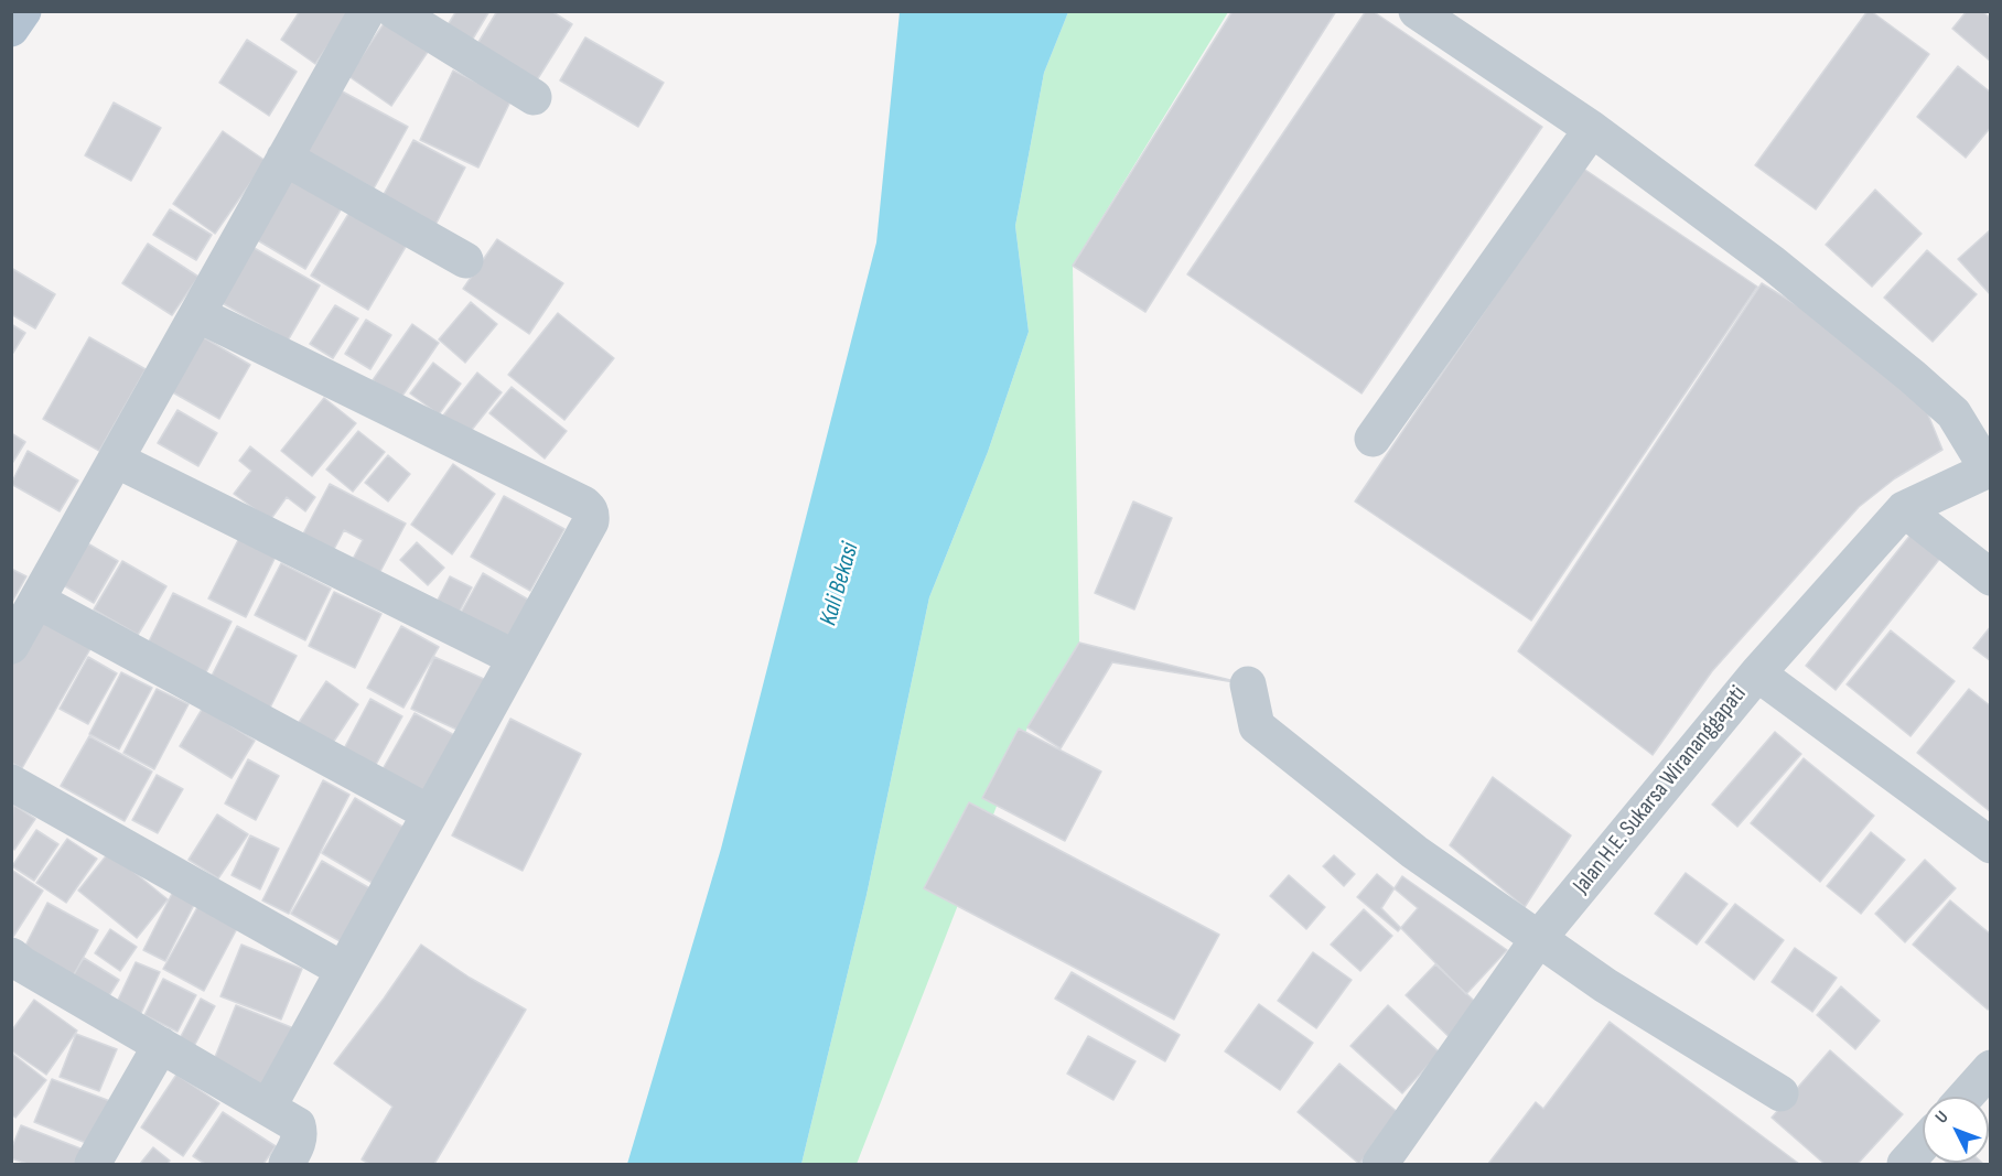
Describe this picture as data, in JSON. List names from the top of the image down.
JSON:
{
  "streets": {
    "street": ["Jalan H.E. Sukarsa Wirananggapati"]
  },
  "water": ["Kali Bekasi"],
  "north": "top left"
}
